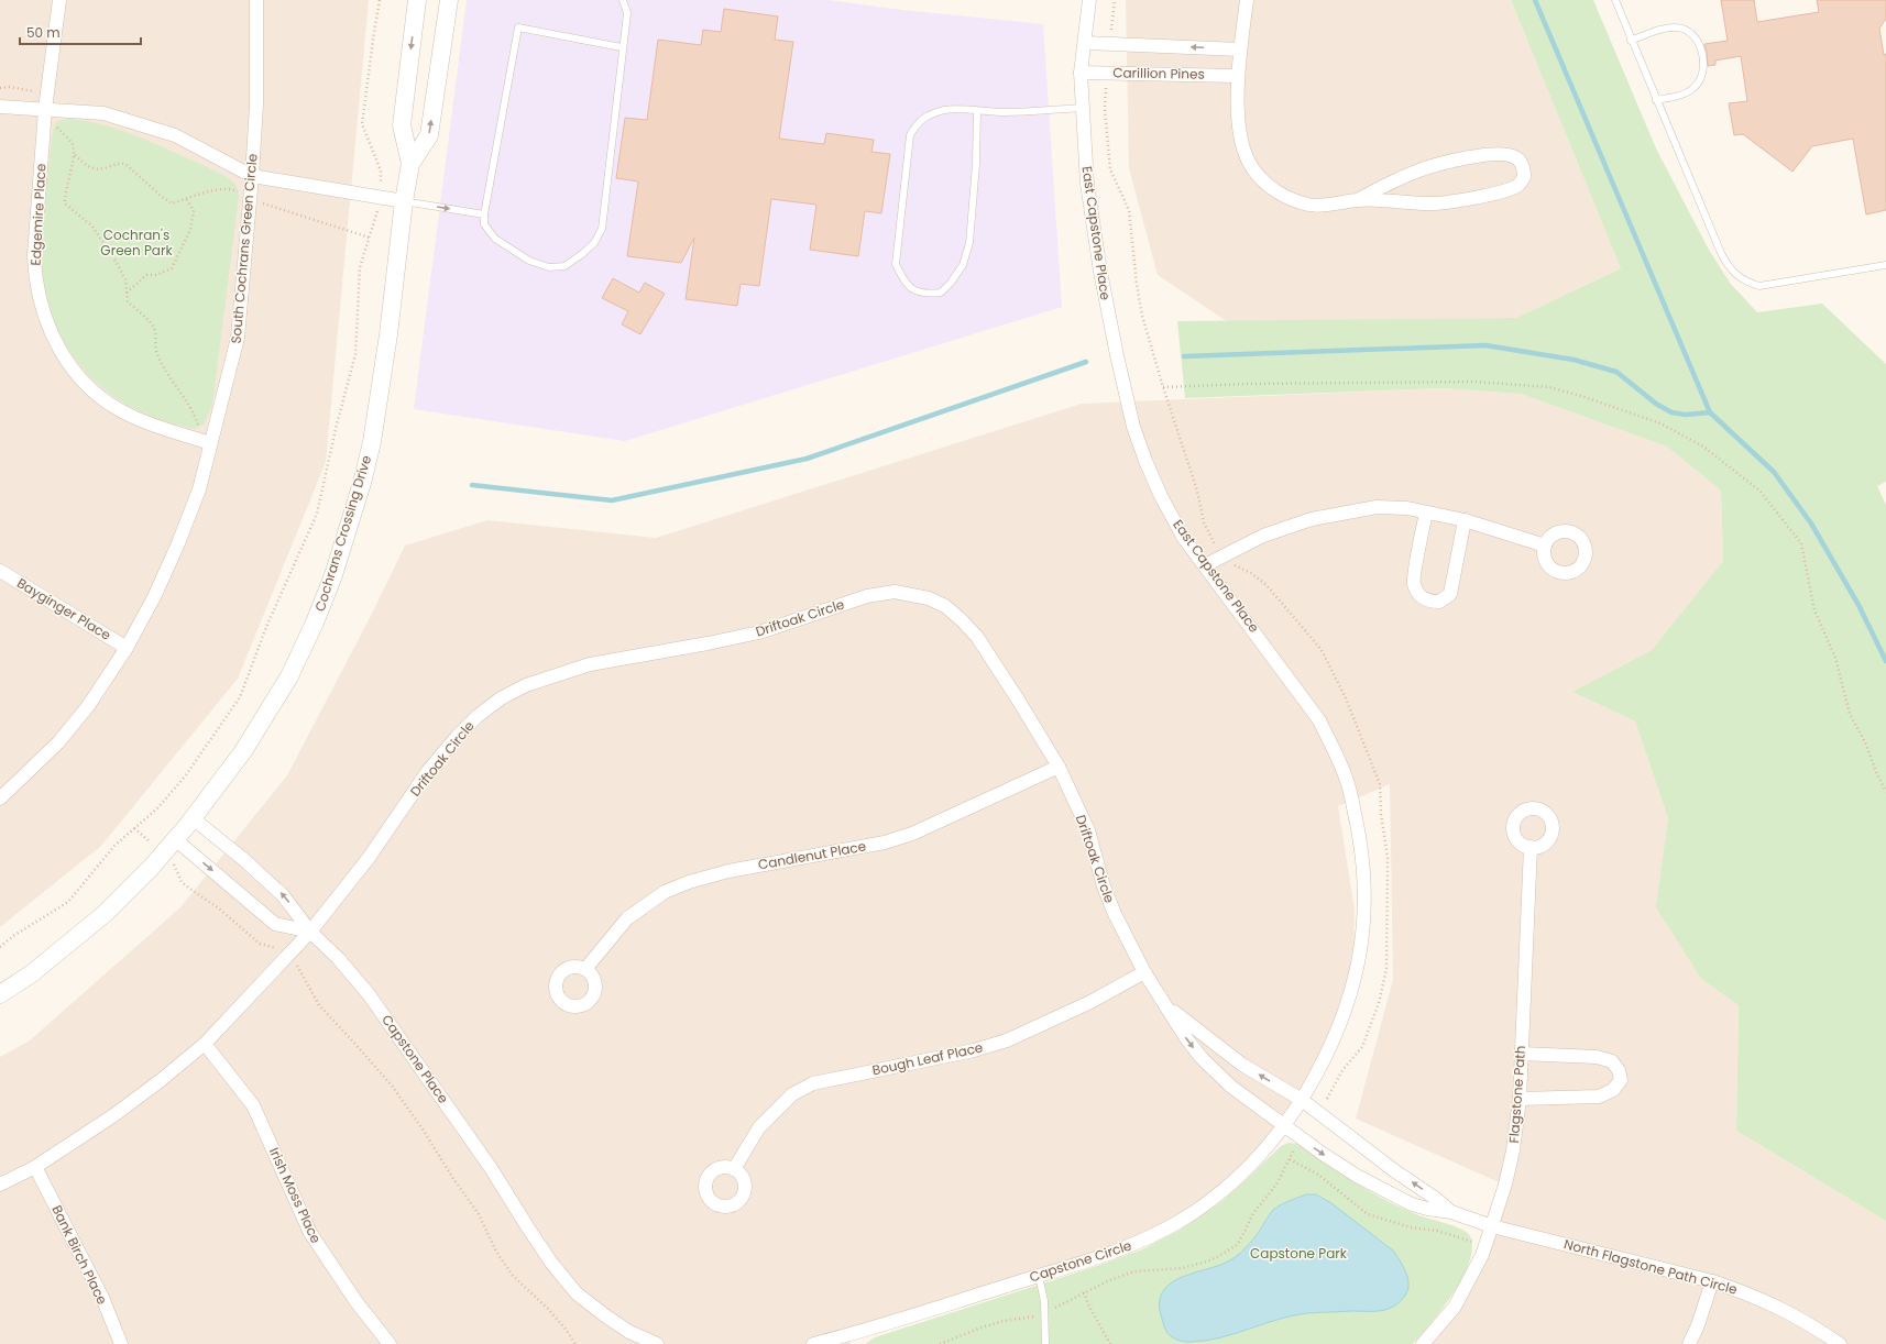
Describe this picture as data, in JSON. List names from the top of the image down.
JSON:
{
  "streets": {
    "street": [
      "Carillion Pines",
      "Edgemire Place",
      "East Capstone Place",
      "South Cochrans Green Circle",
      "Cochrans Crossing Drive",
      "Bayginger Place",
      "Driftoak Circle",
      "Candlenut Place",
      "Capstone Place",
      "Bough Leaf Place",
      "Flagstone Path",
      "Irish Moss Place",
      "Bank Birch Place",
      "Capstone Circle",
      "North Flagstone Path Circle"
    ]
  },
  "crossings": [
    ["Carillion Pines", "East Capstone Place"],
    ["Edgemire Place", "South Cochrans Green Circle"],
    ["East Capstone Place", "Driftoak Circle"],
    ["East Capstone Place", "Capstone Circle"],
    ["East Capstone Place", "North Flagstone Path Circle"],
    ["South Cochrans Green Circle", "Bayginger Place"],
    ["Cochrans Crossing Drive", "Capstone Place"],
    ["Driftoak Circle", "Candlenut Place"],
    ["Driftoak Circle", "Capstone Place"],
    ["Driftoak Circle", "Bough Leaf Place"],
    ["Driftoak Circle", "Irish Moss Place"],
    ["Driftoak Circle", "Bank Birch Place"],
    ["Driftoak Circle", "Capstone Circle"],
    ["Driftoak Circle", "North Flagstone Path Circle"],
    ["Flagstone Path", "North Flagstone Path Circle"],
    ["Capstone Circle", "North Flagstone Path Circle"]
  ],
  "parks": ["Cochran's Green Park", "Capstone Park"],
  "scale_bar": "50 m"
}
